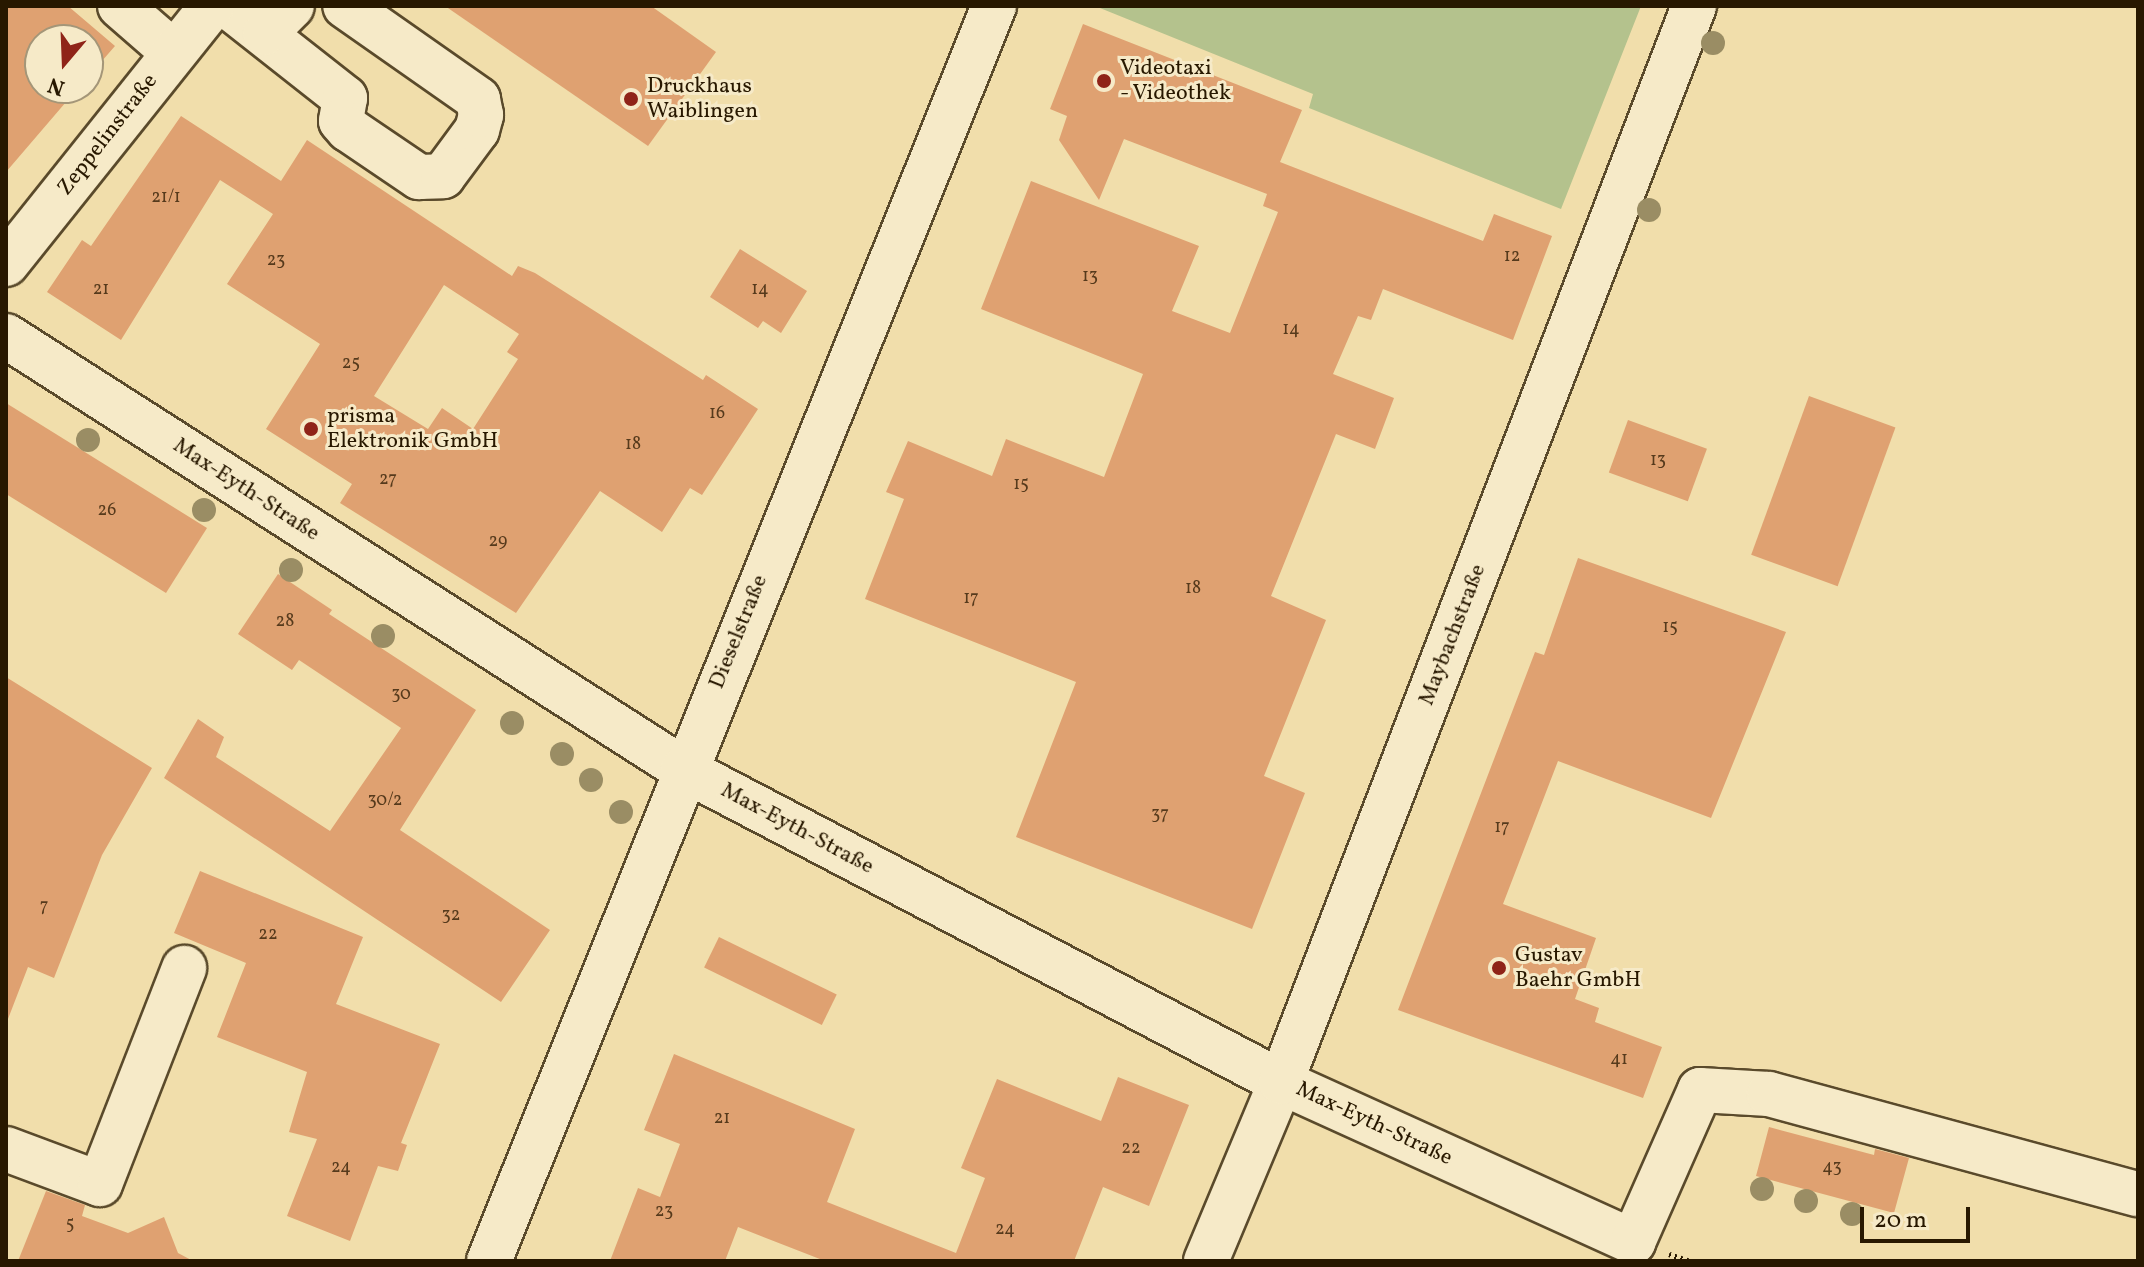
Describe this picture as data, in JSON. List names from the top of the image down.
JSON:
{
  "streets": {
    "street": [
      "Zeppelinstraße",
      "Max-Eyth-Straße",
      "Dieselstraße",
      "Maybachstraße"
    ]
  },
  "crossings": [
    ["Max-Eyth-Straße", "Dieselstraße"],
    ["Max-Eyth-Straße", "Maybachstraße"]
  ],
  "places": [
    "Videotaxi - Videothek",
    "Druckhaus Waiblingen",
    "prisma Elektronik GmbH",
    "Gustav Baehr GmbH"
  ],
  "house_numbers": [
    "21/1",
    "12",
    "23",
    "13",
    "21",
    "14",
    "14",
    "25",
    "16",
    "18",
    "13",
    "27",
    "15",
    "26",
    "29",
    "18",
    "17",
    "28",
    "15",
    "30",
    "30/2",
    "37",
    "17",
    "7",
    "32",
    "22",
    "41",
    "21",
    "22",
    "24",
    "43",
    "23",
    "5",
    "24"
  ],
  "scale_bar": "20 m",
  "north": "bottom"
}
